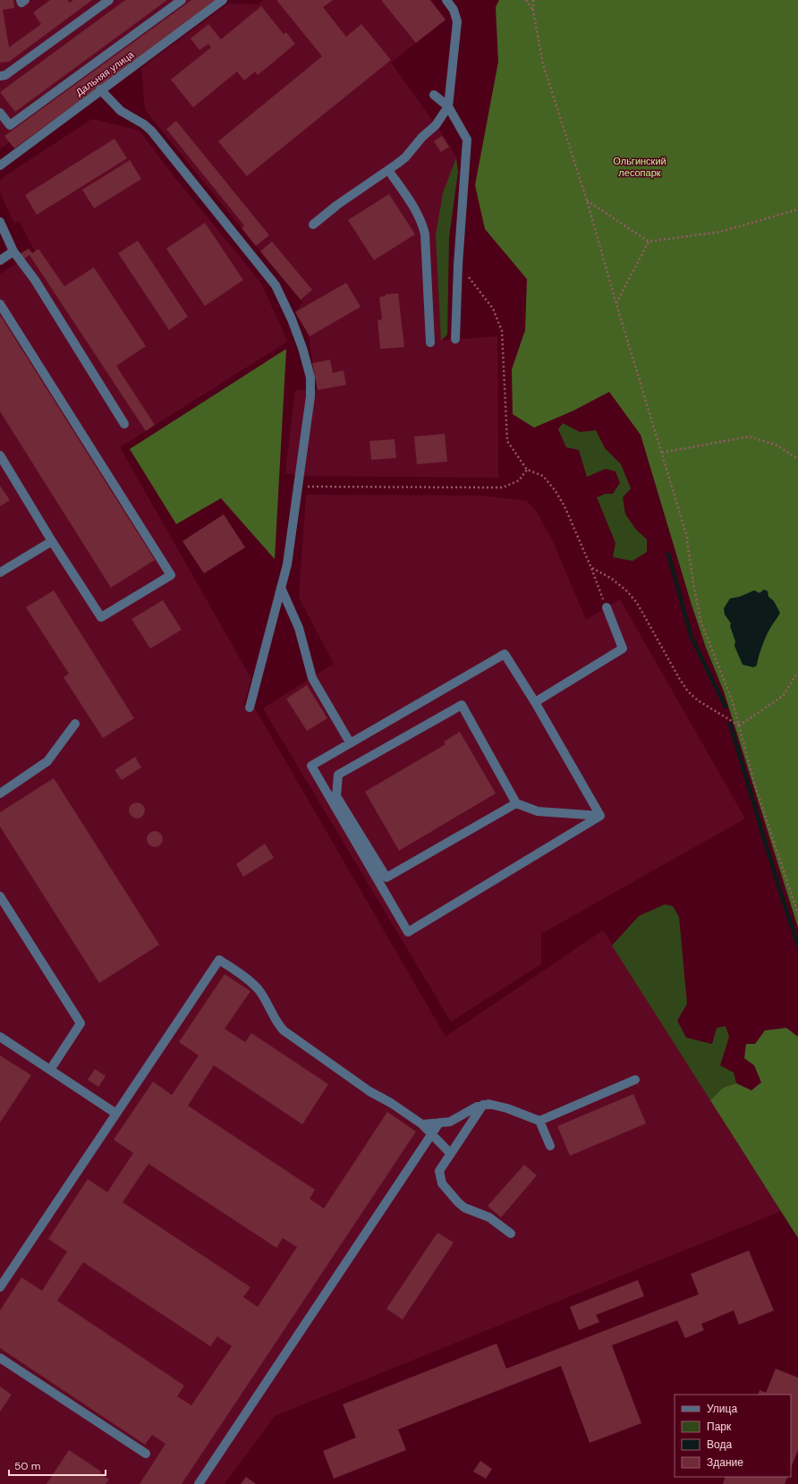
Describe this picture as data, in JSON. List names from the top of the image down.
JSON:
{
  "streets": {
    "street": ["Дальняя улица"]
  },
  "parks": ["Ольгинский лесопарк"],
  "legend": [
    "Улица",
    "Парк",
    "Вода",
    "Здание"
  ],
  "scale_bar": "50 m"
}
